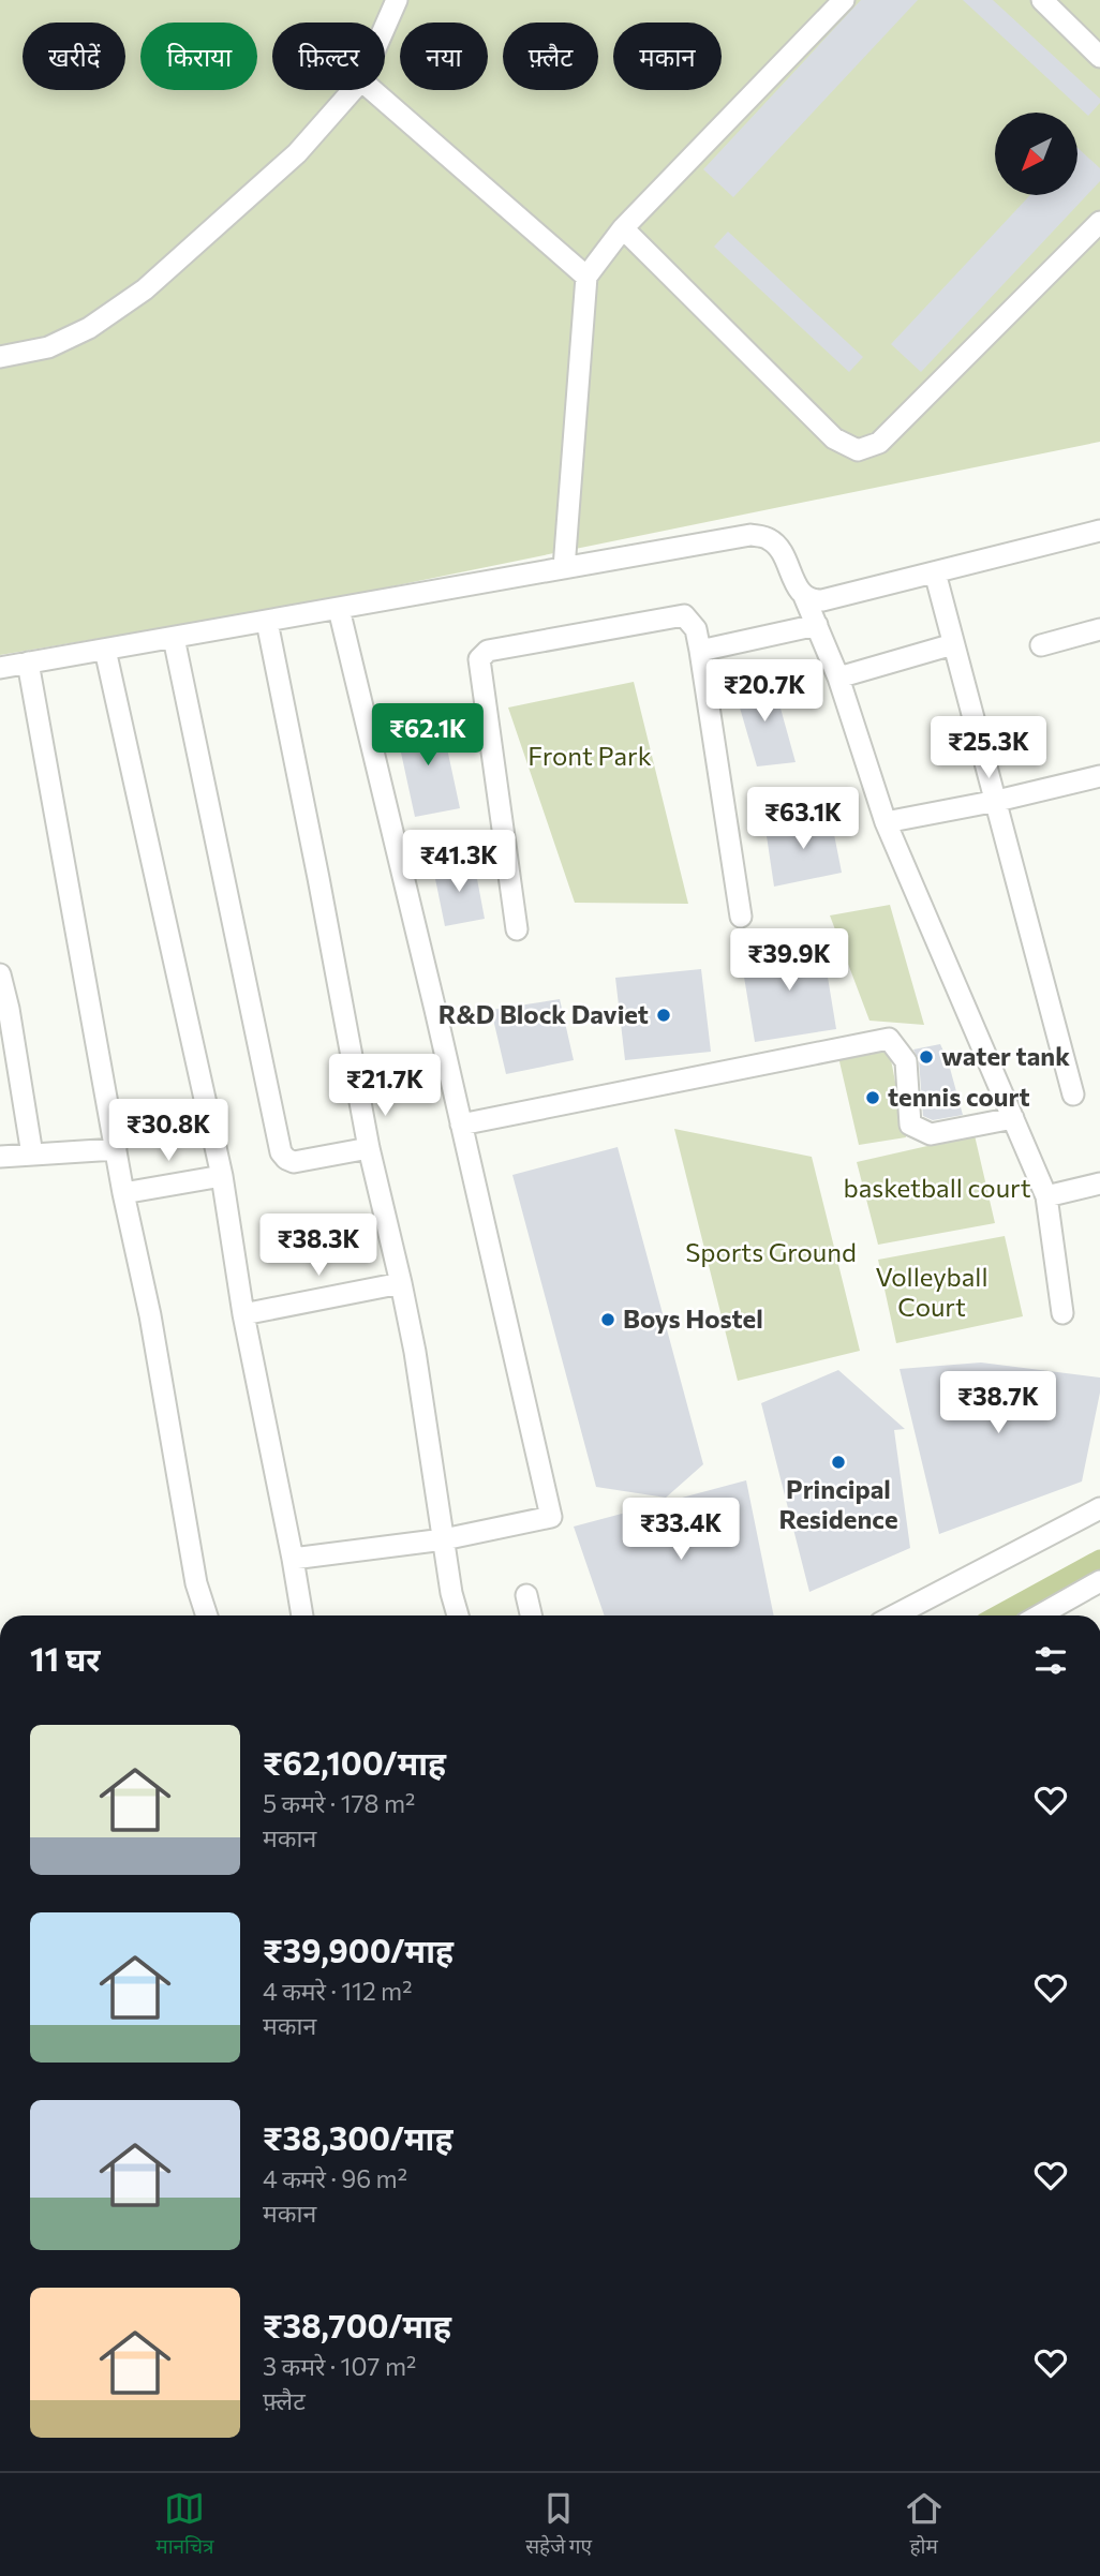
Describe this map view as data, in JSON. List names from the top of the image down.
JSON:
{
  "parks": [
    "Front Park",
    "basketball court",
    "Sports Ground",
    "Volleyball Court"
  ],
  "places": [
    "R&D Block Daviet",
    "water tank",
    "tennis court",
    "Boys Hostel",
    "Principal Residence"
  ],
  "north": "bottom left",
  "page": {
    "chip": [
      "खरीदें",
      "किराया",
      "फ़िल्टर",
      "नया",
      "फ़्लैट",
      "मकान"
    ],
    "price": [
      "₹20.7K",
      "₹62.1K",
      "₹25.3K",
      "₹63.1K",
      "₹41.3K",
      "₹39.9K",
      "₹21.7K",
      "₹30.8K",
      "₹38.3K",
      "₹38.7K",
      "₹33.4K"
    ],
    "heading": "11 घर",
    "list": [
      {
        "name": "₹62,100/माह",
        "note": "5 कमरे · 178 m² · मकान"
      },
      {
        "name": "₹39,900/माह",
        "note": "4 कमरे · 112 m² · मकान"
      },
      {
        "name": "₹38,300/माह",
        "note": "4 कमरे · 96 m² · मकान"
      },
      {
        "name": "₹38,700/माह",
        "note": "3 कमरे · 107 m² · फ़्लैट"
      }
    ],
    "tabs": ["मानचित्र", "सहेजे गए", "होम"]
  }
}
